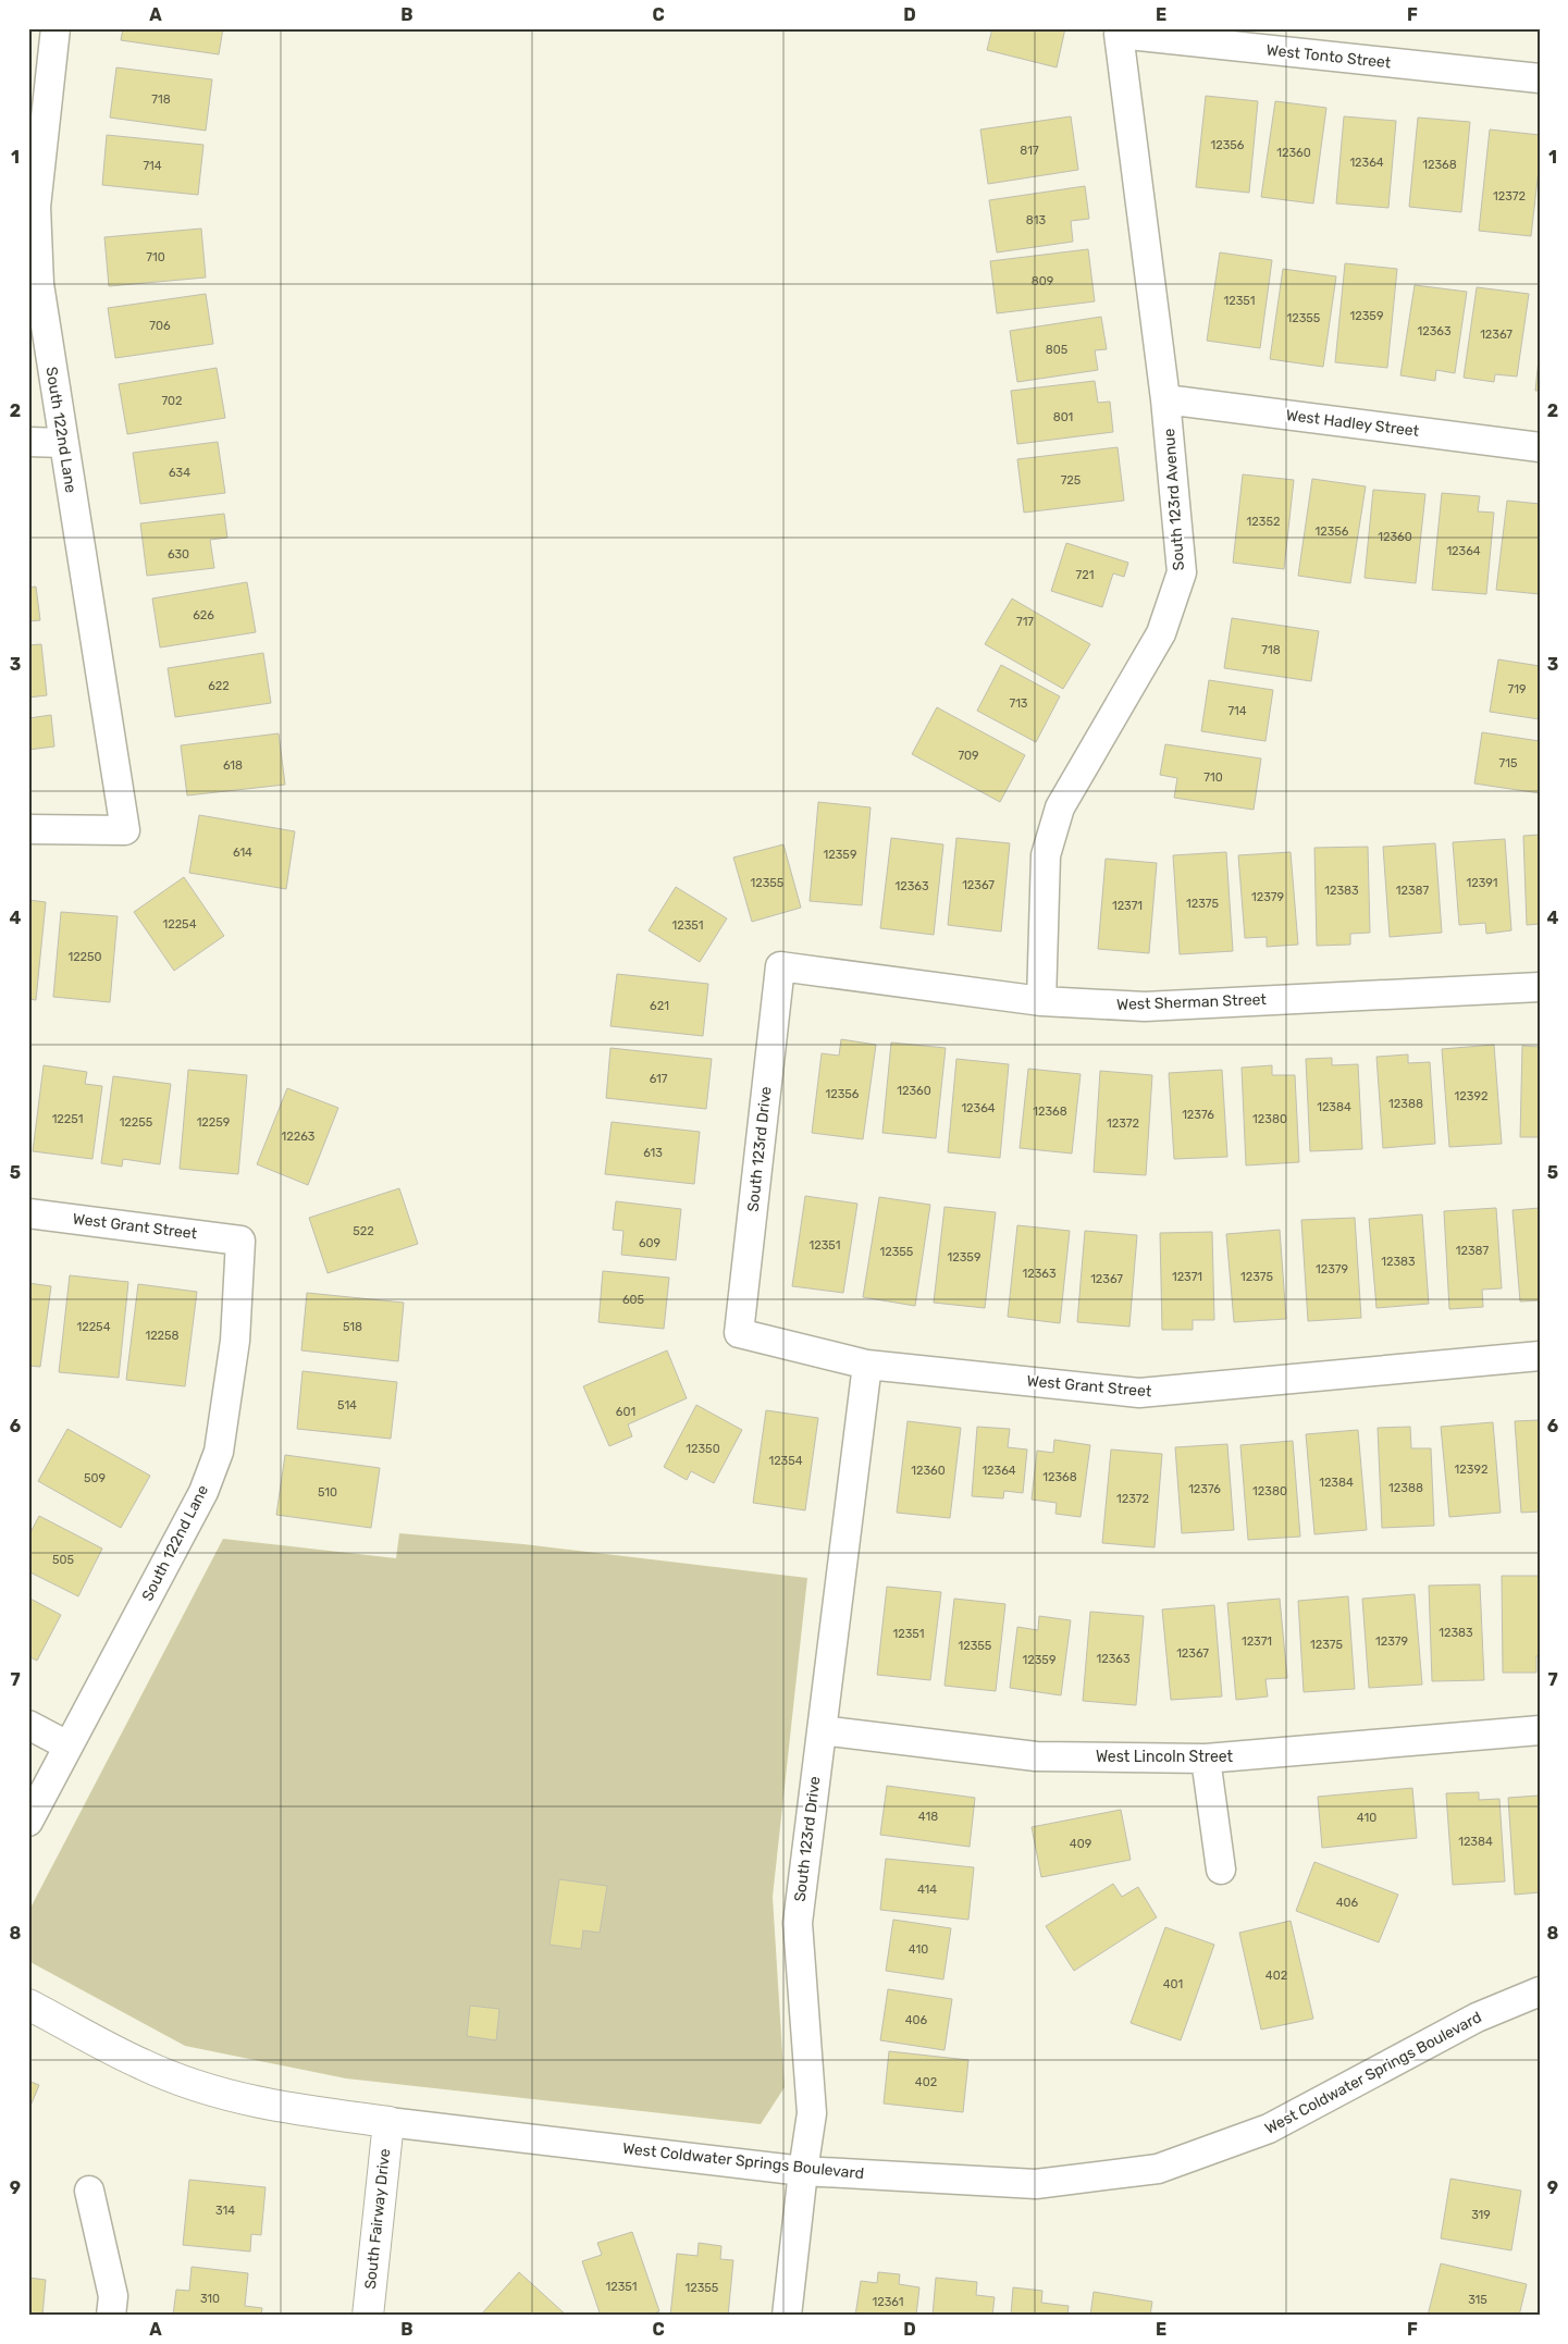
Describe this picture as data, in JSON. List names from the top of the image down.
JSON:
{
  "streets": {
    "street": [
      "West Tonto Street",
      "West Hadley Street",
      "South 122nd Lane",
      "South 123rd Avenue",
      "West Sherman Street",
      "South 123rd Drive",
      "West Grant Street",
      "West Lincoln Street",
      "West Coldwater Springs Boulevard",
      "South Fairway Drive"
    ]
  },
  "crossings": [
    ["West Tonto Street", "South 123rd Avenue"],
    ["West Hadley Street", "South 123rd Avenue"],
    ["South 122nd Lane", "West Grant Street"],
    ["South 123rd Avenue", "West Sherman Street"],
    ["West Sherman Street", "South 123rd Drive"],
    ["South 123rd Drive", "West Grant Street"],
    ["South 123rd Drive", "West Lincoln Street"],
    ["South 123rd Drive", "West Coldwater Springs Boulevard"],
    ["West Coldwater Springs Boulevard", "South Fairway Drive"]
  ],
  "house_numbers": [
    "718",
    "12356",
    "817",
    "12360",
    "12364",
    "12368",
    "714",
    "12372",
    "813",
    "710",
    "809",
    "12351",
    "12359",
    "12355",
    "706",
    "12363",
    "12367",
    "805",
    "702",
    "801",
    "634",
    "725",
    "12352",
    "12356",
    "12360",
    "12364",
    "630",
    "721",
    "626",
    "717",
    "718",
    "622",
    "719",
    "713",
    "714",
    "709",
    "715",
    "618",
    "710",
    "614",
    "12359",
    "12355",
    "12391",
    "12367",
    "12363",
    "12383",
    "12387",
    "12379",
    "12375",
    "12371",
    "12254",
    "12351",
    "12250",
    "621",
    "617",
    "12360",
    "12356",
    "12392",
    "12388",
    "12384",
    "12364",
    "12368",
    "12376",
    "12251",
    "12380",
    "12255",
    "12259",
    "12372",
    "12263",
    "613",
    "522",
    "609",
    "12351",
    "12387",
    "12355",
    "12359",
    "12383",
    "12379",
    "12363",
    "12371",
    "12375",
    "12367",
    "605",
    "12254",
    "518",
    "12258",
    "514",
    "601",
    "12350",
    "12354",
    "12392",
    "12360",
    "12364",
    "12368",
    "509",
    "12384",
    "12388",
    "12376",
    "12380",
    "510",
    "12372",
    "505",
    "12383",
    "12351",
    "12371",
    "12379",
    "12375",
    "12355",
    "12367",
    "12363",
    "12359",
    "418",
    "410",
    "12384",
    "409",
    "414",
    "406",
    "410",
    "402",
    "401",
    "406",
    "402",
    "314",
    "319",
    "12351",
    "12355",
    "310",
    "315",
    "12361"
  ],
  "grid": {
    "columns": [
      "A",
      "B",
      "C",
      "D",
      "E",
      "F"
    ],
    "rows": [
      "1",
      "2",
      "3",
      "4",
      "5",
      "6",
      "7",
      "8",
      "9"
    ]
  }
}
